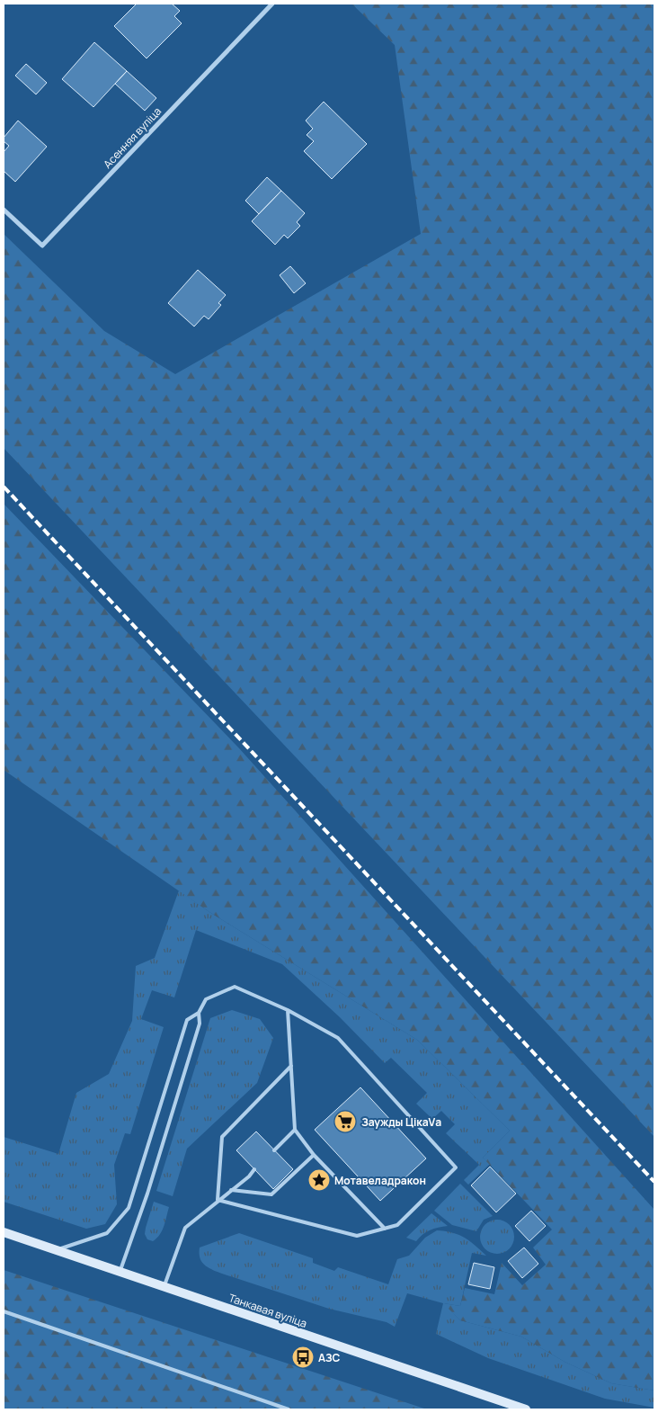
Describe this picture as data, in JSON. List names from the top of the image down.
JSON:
{
  "streets": {
    "main road": ["Танкавая вуліца"],
    "street": ["Асенняя вуліца"]
  },
  "places": {
    "supermarket": ["Заужды ЦікаVа"],
    "place": ["Мотавеладракон"],
    "bus stop": ["АЗС"]
  }
}
